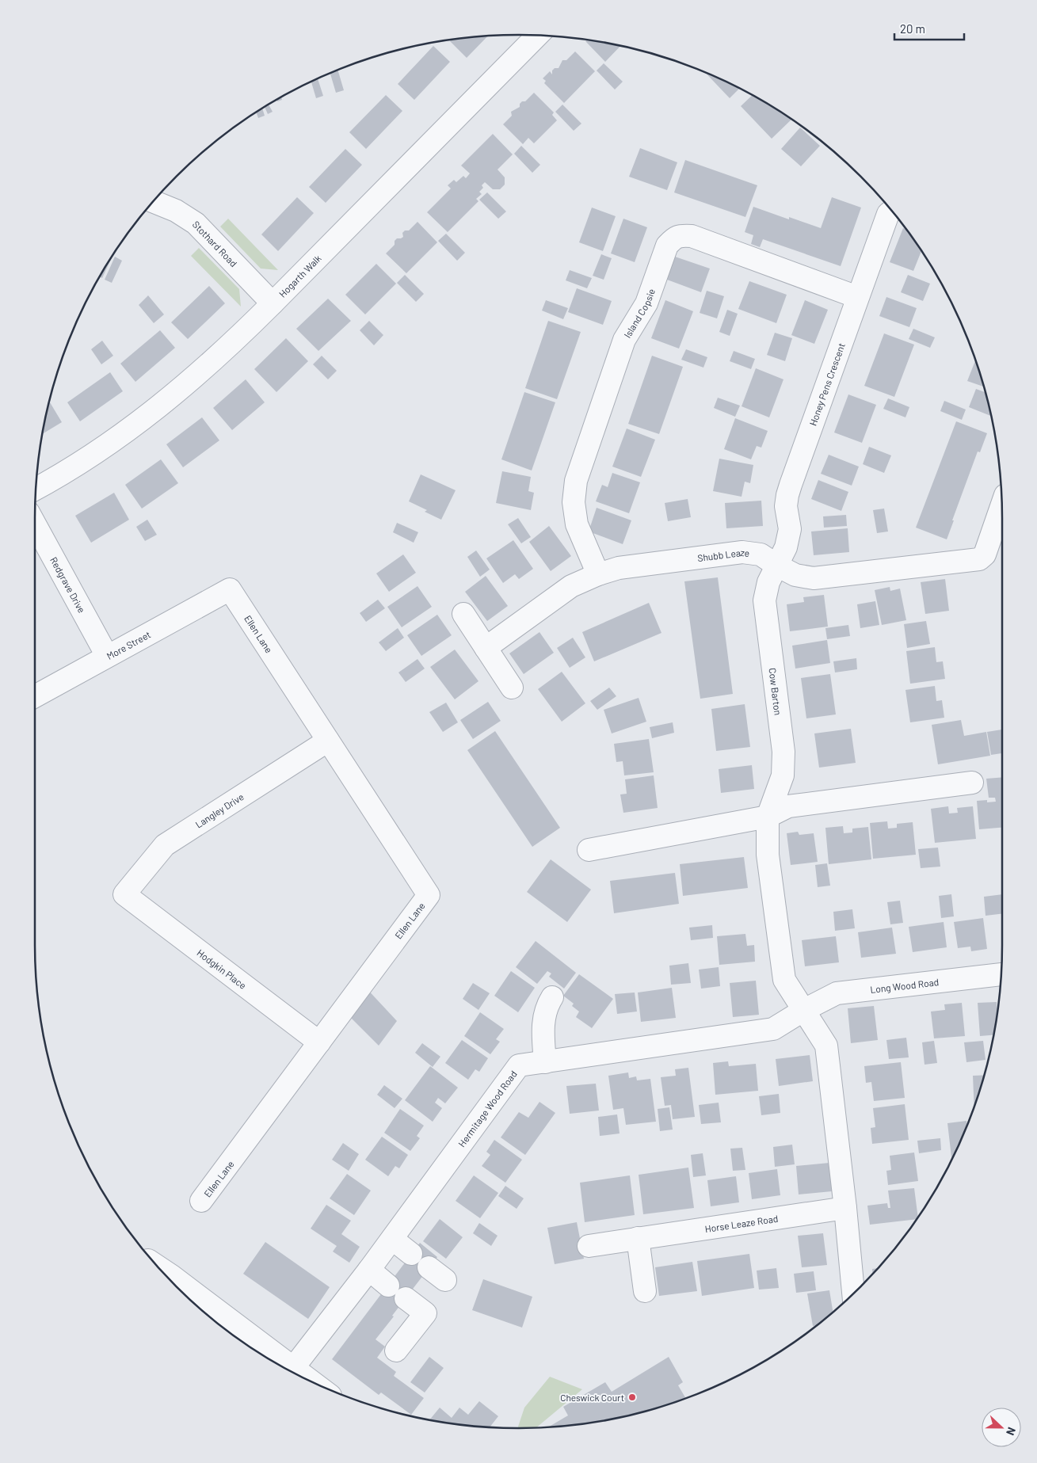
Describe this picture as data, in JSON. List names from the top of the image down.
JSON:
{
  "streets": {
    "street": [
      "Stothard Road",
      "Hogarth Walk",
      "Island Copsie",
      "Honey Pens Crescent",
      "Shubb Leaze",
      "Redgrave Drive",
      "Ellen Lane",
      "More Street",
      "Cow Barton",
      "Langley Drive",
      "Hodgkin Place",
      "Long Wood Road",
      "Hermitage Wood Road",
      "Horse Leaze Road"
    ]
  },
  "crossings": [
    ["Stothard Road", "Hogarth Walk"],
    ["Island Copsie", "Honey Pens Crescent"],
    ["Island Copsie", "Shubb Leaze"],
    ["Honey Pens Crescent", "Shubb Leaze"],
    ["Honey Pens Crescent", "Cow Barton"],
    ["Shubb Leaze", "Cow Barton"],
    ["Redgrave Drive", "More Street"],
    ["Ellen Lane", "More Street"],
    ["Ellen Lane", "Langley Drive"],
    ["Ellen Lane", "Hodgkin Place"],
    ["Cow Barton", "Long Wood Road"],
    ["Cow Barton", "Hermitage Wood Road"],
    ["Langley Drive", "Hodgkin Place"],
    ["Long Wood Road", "Hermitage Wood Road"]
  ],
  "places": ["Cheswick Court"],
  "scale_bar": "20 m",
  "north": "right"
}
